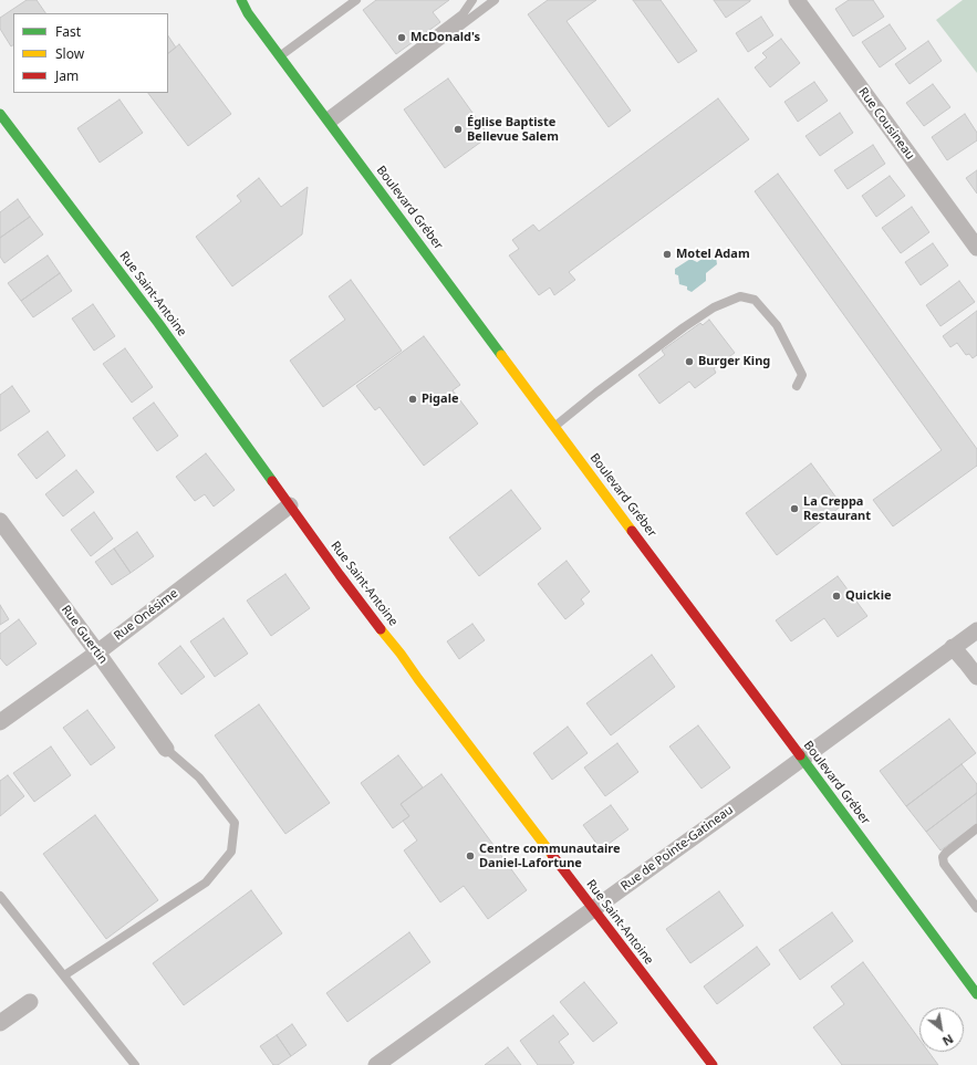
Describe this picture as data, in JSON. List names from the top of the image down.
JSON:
{
  "streets": {
    "main road": ["Boulevard Gréber", "Rue Saint-Antoine"],
    "street": [
      "Rue Cousineau",
      "Rue Onésime",
      "Rue Guertin",
      "Rue de Pointe-Gatineau"
    ]
  },
  "crossings": [
    ["Boulevard Gréber", "Rue de Pointe-Gatineau"],
    ["Rue Saint-Antoine", "Rue Onésime"],
    ["Rue Saint-Antoine", "Rue de Pointe-Gatineau"],
    ["Rue Onésime", "Rue Guertin"]
  ],
  "places": [
    "McDonald's",
    "Église Baptiste Bellevue Salem",
    "Motel Adam",
    "Burger King",
    "Pigale",
    "La Creppa Restaurant",
    "Quickie",
    "Centre communautaire Daniel-Lafortune"
  ],
  "legend": ["Fast", "Slow", "Jam"],
  "north": "bottom right"
}
